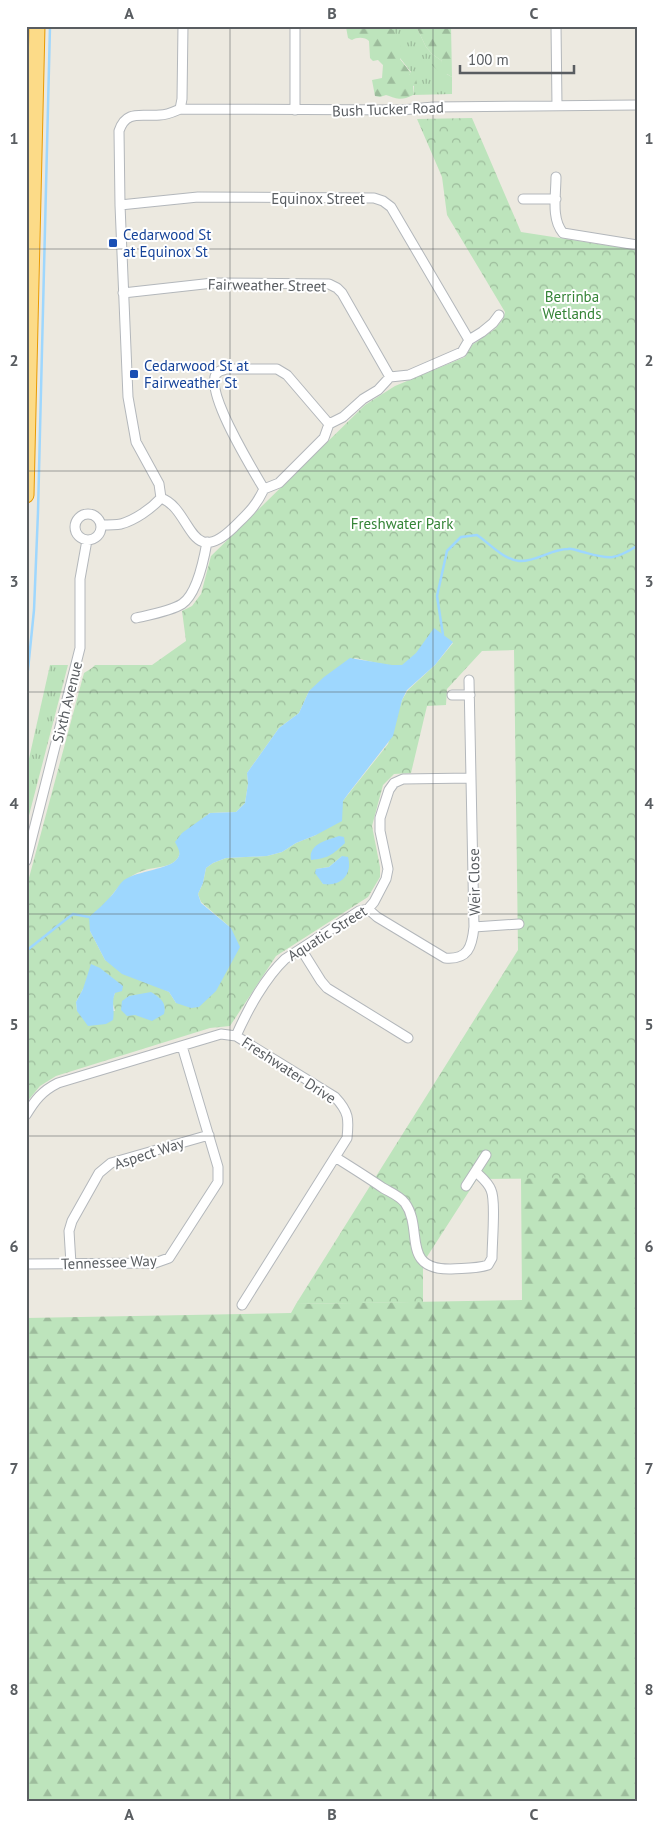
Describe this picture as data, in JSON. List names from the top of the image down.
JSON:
{
  "streets": {
    "street": [
      "Bush Tucker Road",
      "Equinox Street",
      "Fairweather Street",
      "Sixth Avenue",
      "Weir Close",
      "Aquatic Street",
      "Freshwater Drive",
      "Aspect Way",
      "Tennessee Way"
    ]
  },
  "crossings": [
    ["Bush Tucker Road", "Equinox Street"],
    ["Weir Close", "Aquatic Street"],
    ["Aquatic Street", "Freshwater Drive"],
    ["Freshwater Drive", "Tennessee Way"],
    ["Aspect Way", "Tennessee Way"]
  ],
  "parks": ["Berrinba Wetlands", "Freshwater Park"],
  "places": {
    "transit": ["Cedarwood St at Equinox St", "Cedarwood St at Fairweather St"]
  },
  "scale_bar": "100 m",
  "grid": {
    "columns": ["A", "B", "C"],
    "rows": [
      "1",
      "2",
      "3",
      "4",
      "5",
      "6",
      "7",
      "8"
    ]
  }
}
